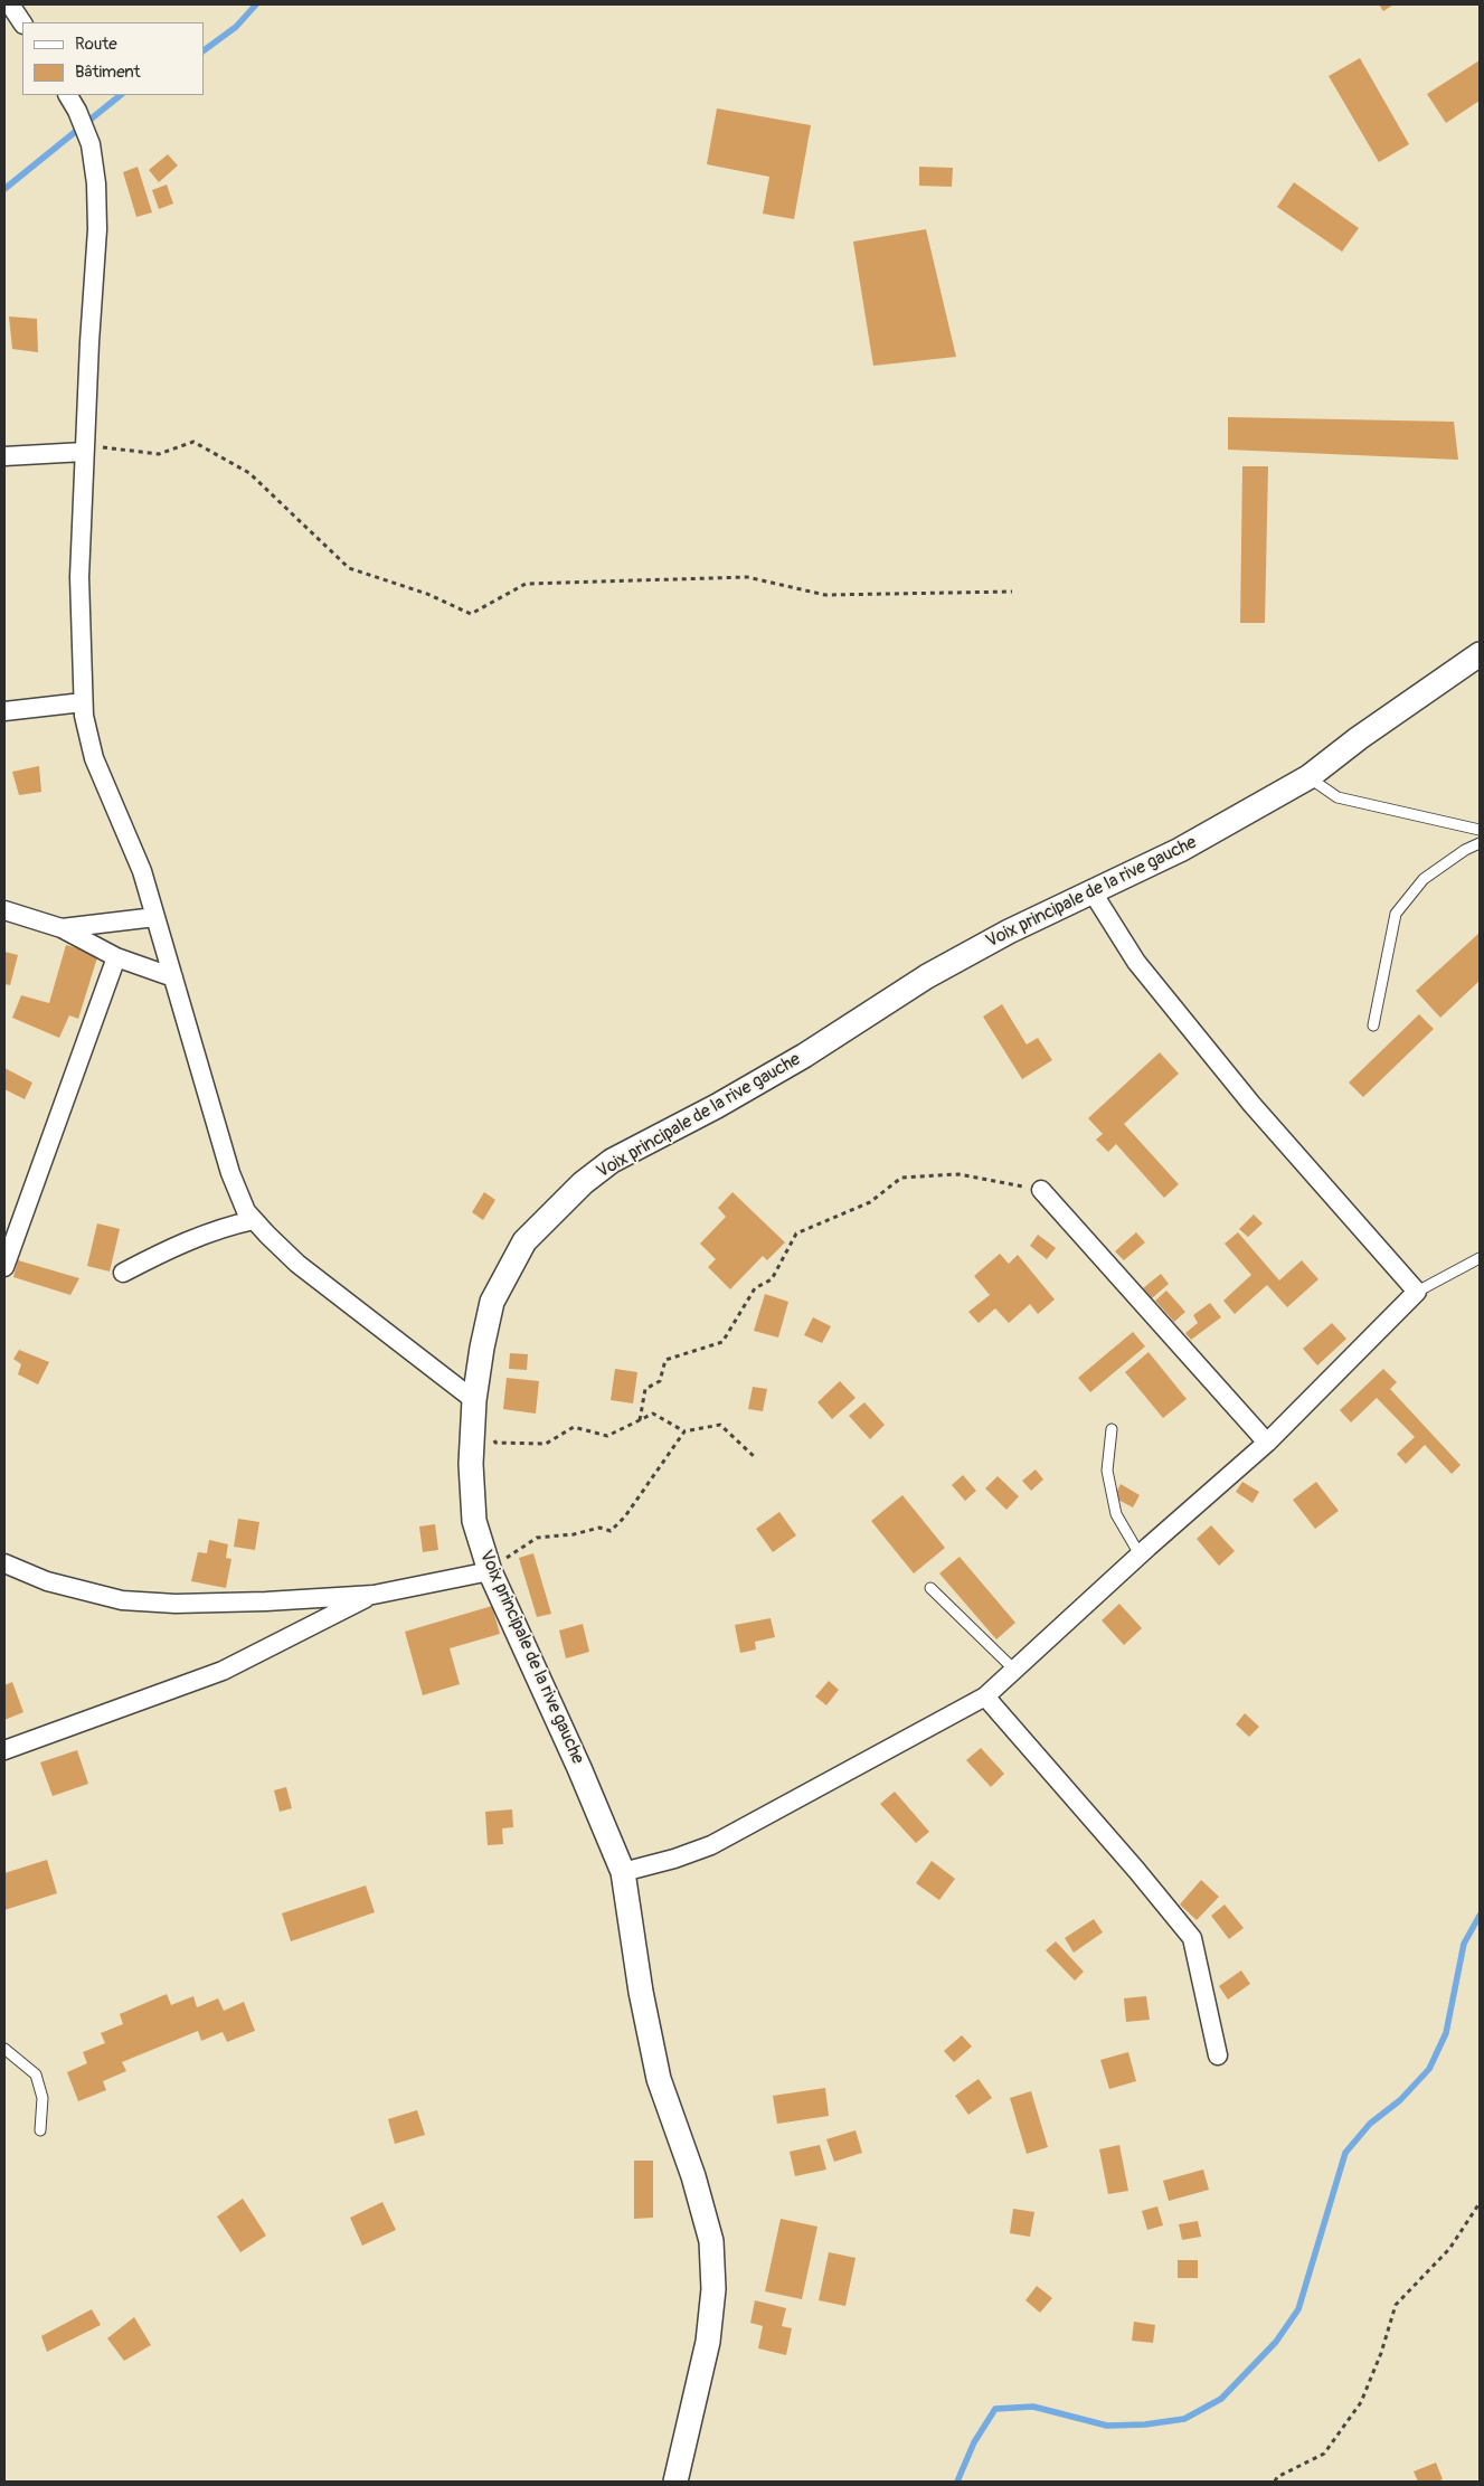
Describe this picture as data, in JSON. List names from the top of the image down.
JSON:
{
  "streets": {
    "street": ["Voix principale de la rive gauche"]
  },
  "legend": ["Route", "Bâtiment"]
}
